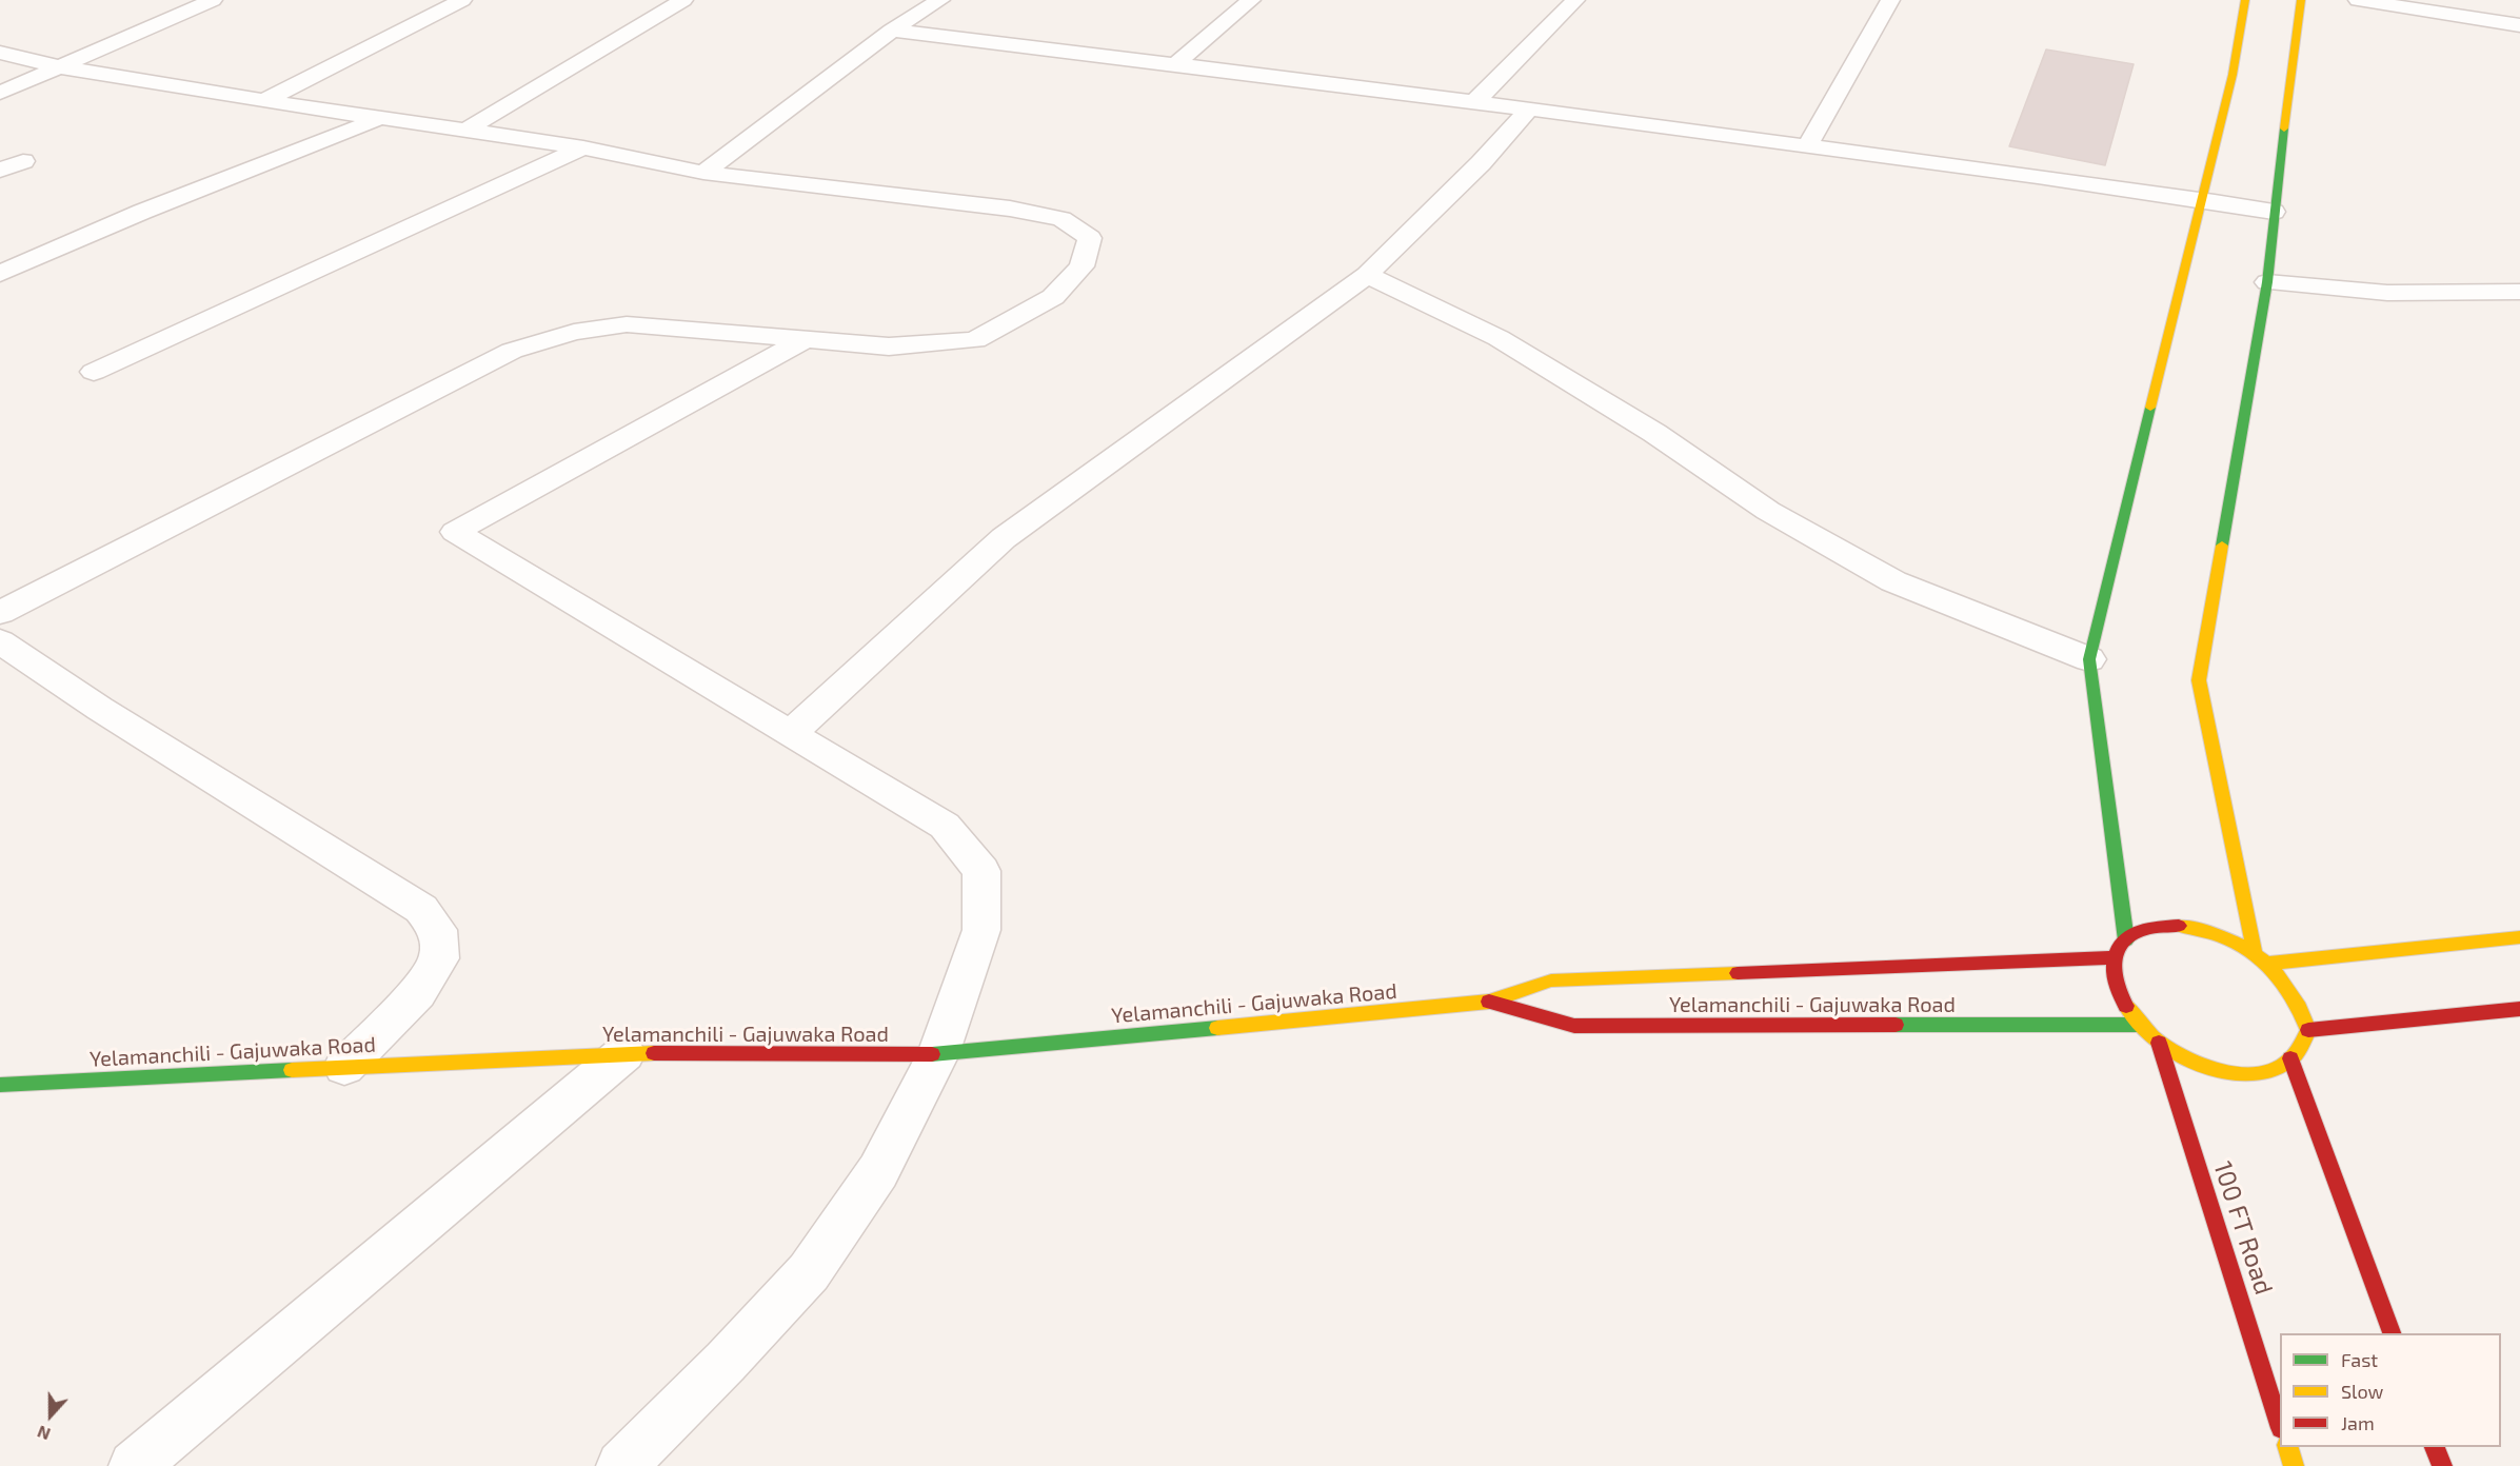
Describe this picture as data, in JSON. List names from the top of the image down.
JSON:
{
  "streets": {
    "street": ["Yelamanchili - Gajuwaka Road", "100 FT Road"]
  },
  "crossings": [
    ["Yelamanchili - Gajuwaka Road", "100 FT Road"]
  ],
  "legend": ["Fast", "Slow", "Jam"],
  "north": "bottom"
}
